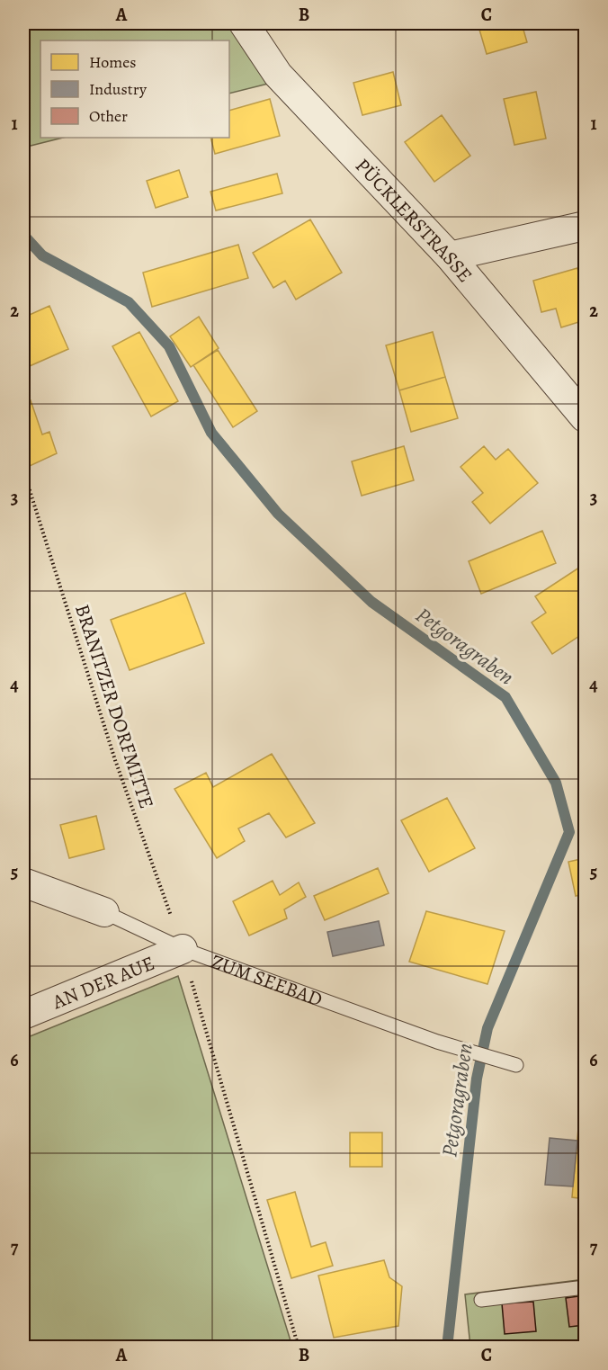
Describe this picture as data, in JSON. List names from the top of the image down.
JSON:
{
  "streets": {
    "street": ["PÜCKLERSTRASSE", "ZUM SEEBAD", "AN DER AUE"],
    "path": ["BRANITZER DORFMITTE"]
  },
  "crossings": [
    ["BRANITZER DORFMITTE", "ZUM SEEBAD"],
    ["BRANITZER DORFMITTE", "AN DER AUE"],
    ["ZUM SEEBAD", "AN DER AUE"]
  ],
  "water": ["Petgoragraben"],
  "legend": ["Homes", "Industry", "Other"],
  "grid": {
    "columns": ["A", "B", "C"],
    "rows": [
      "1",
      "2",
      "3",
      "4",
      "5",
      "6",
      "7"
    ]
  }
}
